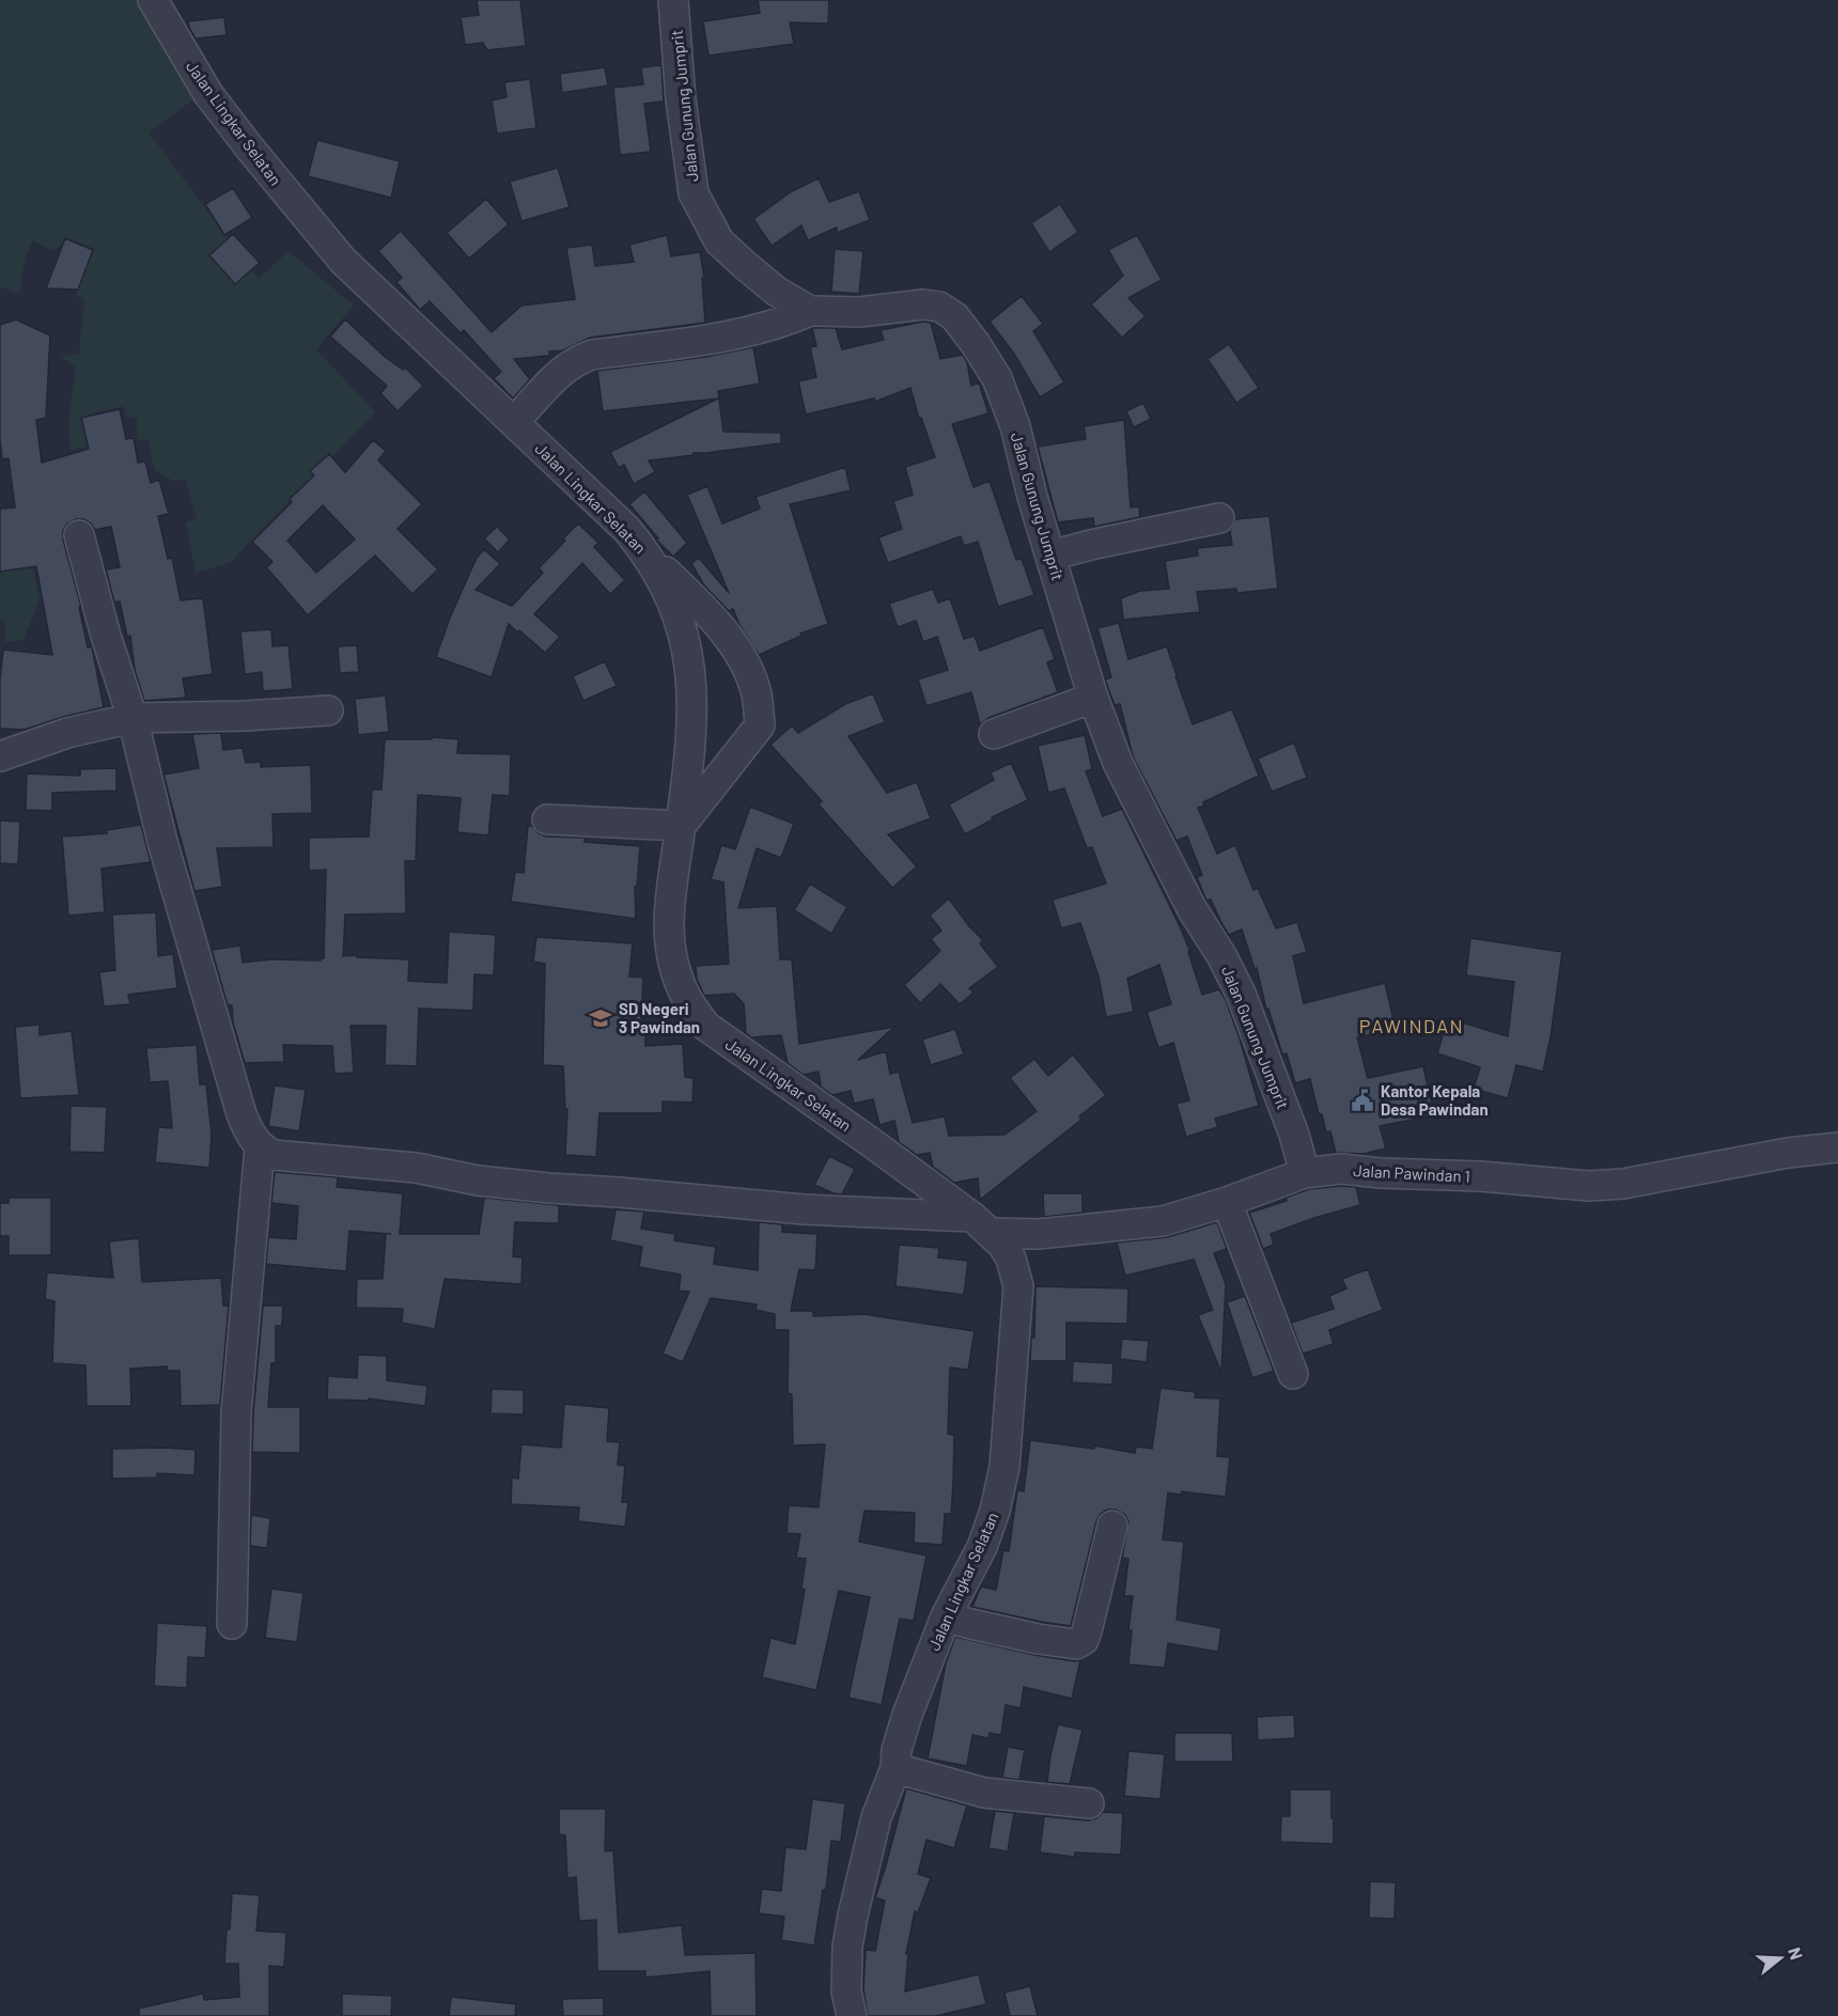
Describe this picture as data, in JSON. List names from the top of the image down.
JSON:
{
  "streets": {
    "street": ["Jalan Gunung Jumprit", "Jalan Lingkar Selatan", "Jalan Pawindan 1"]
  },
  "crossings": [
    ["Jalan Gunung Jumprit", "Jalan Pawindan 1"],
    ["Jalan Lingkar Selatan", "Jalan Pawindan 1"]
  ],
  "districts": ["PAWINDAN"],
  "places": {
    "school or university": ["SD Negeri 3 Pawindan"],
    "public building": ["Kantor Kepala Desa Pawindan"]
  },
  "north": "right"
}
